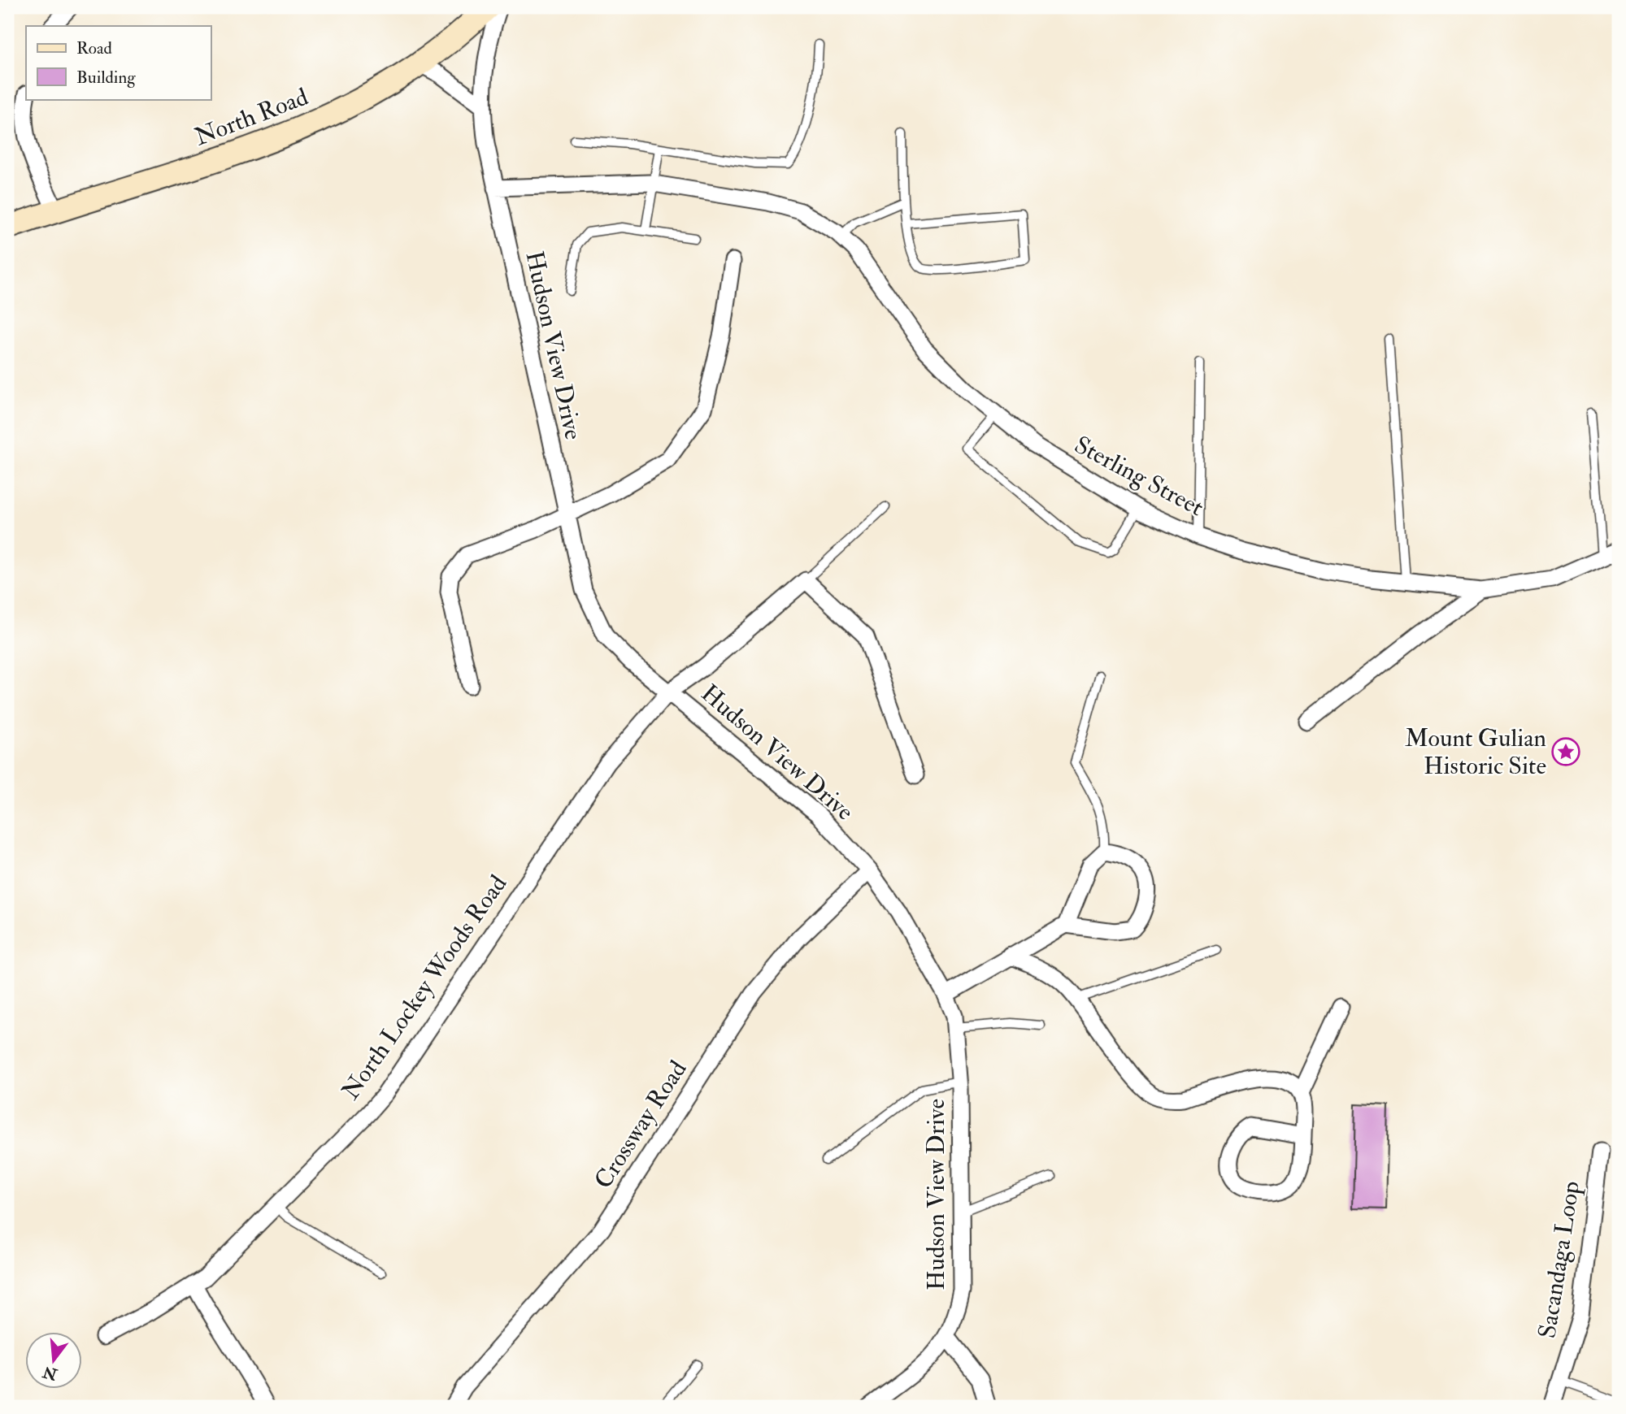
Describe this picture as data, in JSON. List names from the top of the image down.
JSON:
{
  "streets": {
    "main road": ["North Road"],
    "street": [
      "Hudson View Drive",
      "Sterling Street",
      "North Lockey Woods Road",
      "Crossway Road",
      "Sacandaga Loop"
    ]
  },
  "crossings": [
    ["Hudson View Drive", "Sterling Street"],
    ["Hudson View Drive", "North Lockey Woods Road"],
    ["Hudson View Drive", "Crossway Road"]
  ],
  "places": {
    "place": ["Mount Gulian Historic Site"]
  },
  "legend": ["Road", "Building"],
  "north": "bottom"
}
